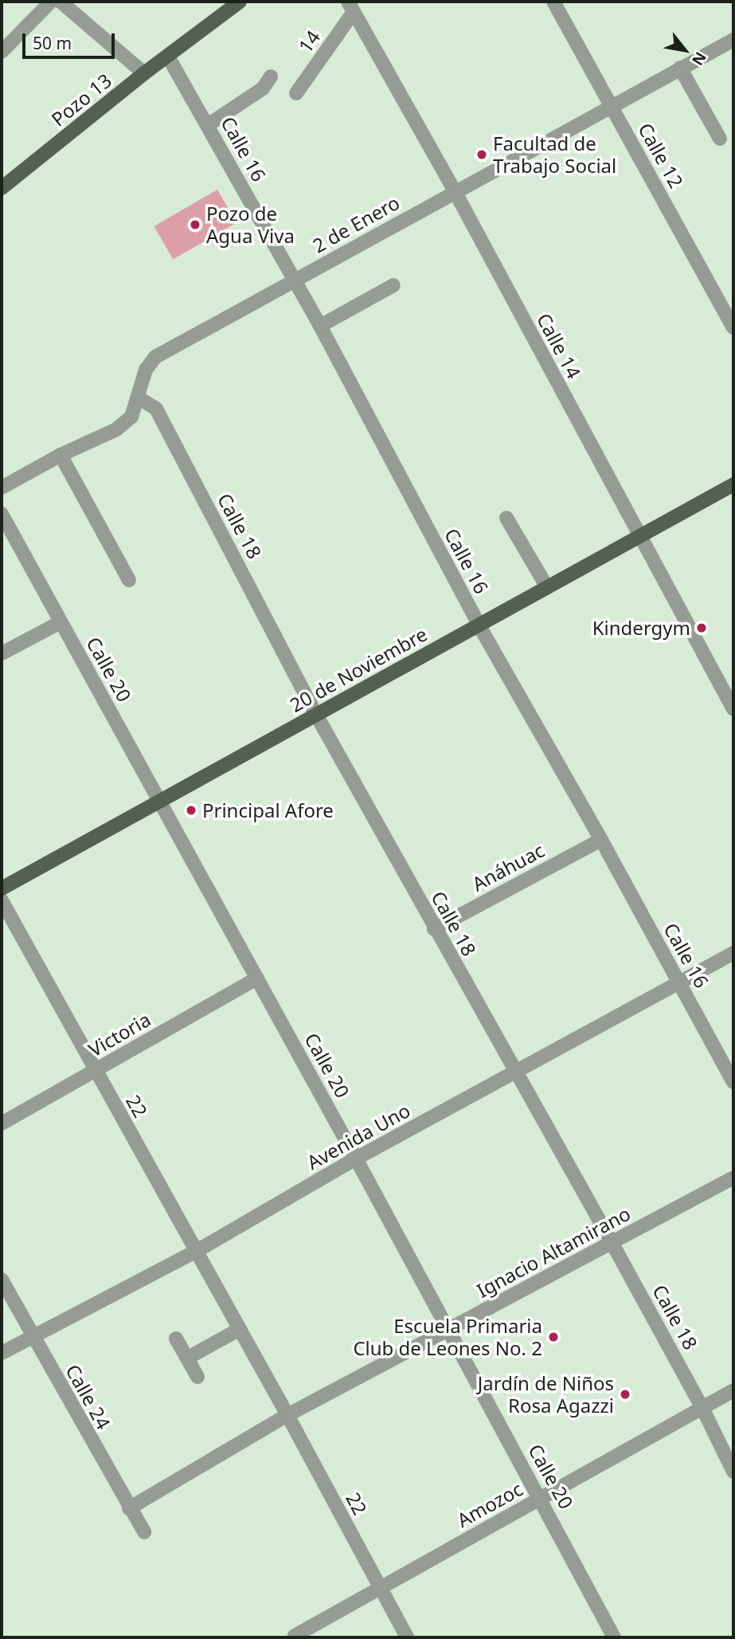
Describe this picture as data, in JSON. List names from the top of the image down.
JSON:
{
  "streets": {
    "main road": ["Pozo 13", "20 de Noviembre"],
    "street": [
      "14",
      "Calle 16",
      "Calle 12",
      "2 de Enero",
      "Calle 14",
      "Calle 18",
      "Calle 20",
      "Anáhuac",
      "Victoria",
      "22",
      "Avenida Uno",
      "Ignacio Altamirano",
      "Calle 24",
      "Amozoc"
    ]
  },
  "crossings": [
    ["14", "Calle 14"],
    ["Pozo 13", "Calle 16"],
    ["Calle 16", "2 de Enero"],
    ["Calle 16", "20 de Noviembre"],
    ["Calle 16", "Anáhuac"],
    ["Calle 16", "Avenida Uno"],
    ["Calle 12", "2 de Enero"],
    ["2 de Enero", "Calle 14"],
    ["2 de Enero", "Calle 18"],
    ["Calle 14", "20 de Noviembre"],
    ["Calle 18", "20 de Noviembre"],
    ["Calle 18", "Anáhuac"],
    ["Calle 18", "Avenida Uno"],
    ["Calle 18", "Ignacio Altamirano"],
    ["Calle 18", "Amozoc"],
    ["Calle 20", "20 de Noviembre"],
    ["Calle 20", "Victoria"],
    ["Calle 20", "Avenida Uno"],
    ["Calle 20", "Ignacio Altamirano"],
    ["Calle 20", "Amozoc"],
    ["Victoria", "22"],
    ["22", "Avenida Uno"],
    ["22", "Ignacio Altamirano"],
    ["22", "Amozoc"],
    ["Avenida Uno", "Calle 24"],
    ["Ignacio Altamirano", "Calle 24"]
  ],
  "places": [
    "Facultad de Trabajo Social",
    "Pozo de Agua Viva",
    "Kindergym",
    "Principal Afore",
    "Escuela Primaria Club de Leones No. 2",
    "Jardín de Niños Rosa Agazzi"
  ],
  "scale_bar": "50 m",
  "north": "bottom right"
}
